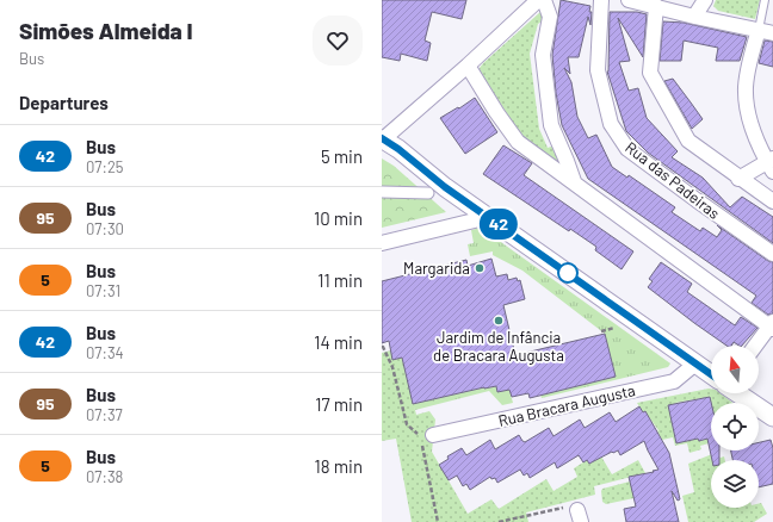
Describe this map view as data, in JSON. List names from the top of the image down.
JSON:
{
  "streets": {
    "street": ["Rua das Padeiras", "Rua Bracara Augusta"]
  },
  "places": ["Margarida", "Jardim de Infância de Bracara Augusta"],
  "lines": ["bus line 42"],
  "north": "top",
  "page": {
    "heading": [
      ["Simões Almeida I", "Bus"],
      "Departures"
    ],
    "on_map": "42",
    "list": [
      {
        "mark": "42",
        "name": "Bus",
        "note": "07:25",
        "value": "5 min"
      },
      {
        "mark": "95",
        "name": "Bus",
        "note": "07:30",
        "value": "10 min"
      },
      {
        "mark": "5",
        "name": "Bus",
        "note": "07:31",
        "value": "11 min"
      },
      {
        "mark": "42",
        "name": "Bus",
        "note": "07:34",
        "value": "14 min"
      },
      {
        "mark": "95",
        "name": "Bus",
        "note": "07:37",
        "value": "17 min"
      },
      {
        "mark": "5",
        "name": "Bus",
        "note": "07:38",
        "value": "18 min"
      }
    ]
  }
}
